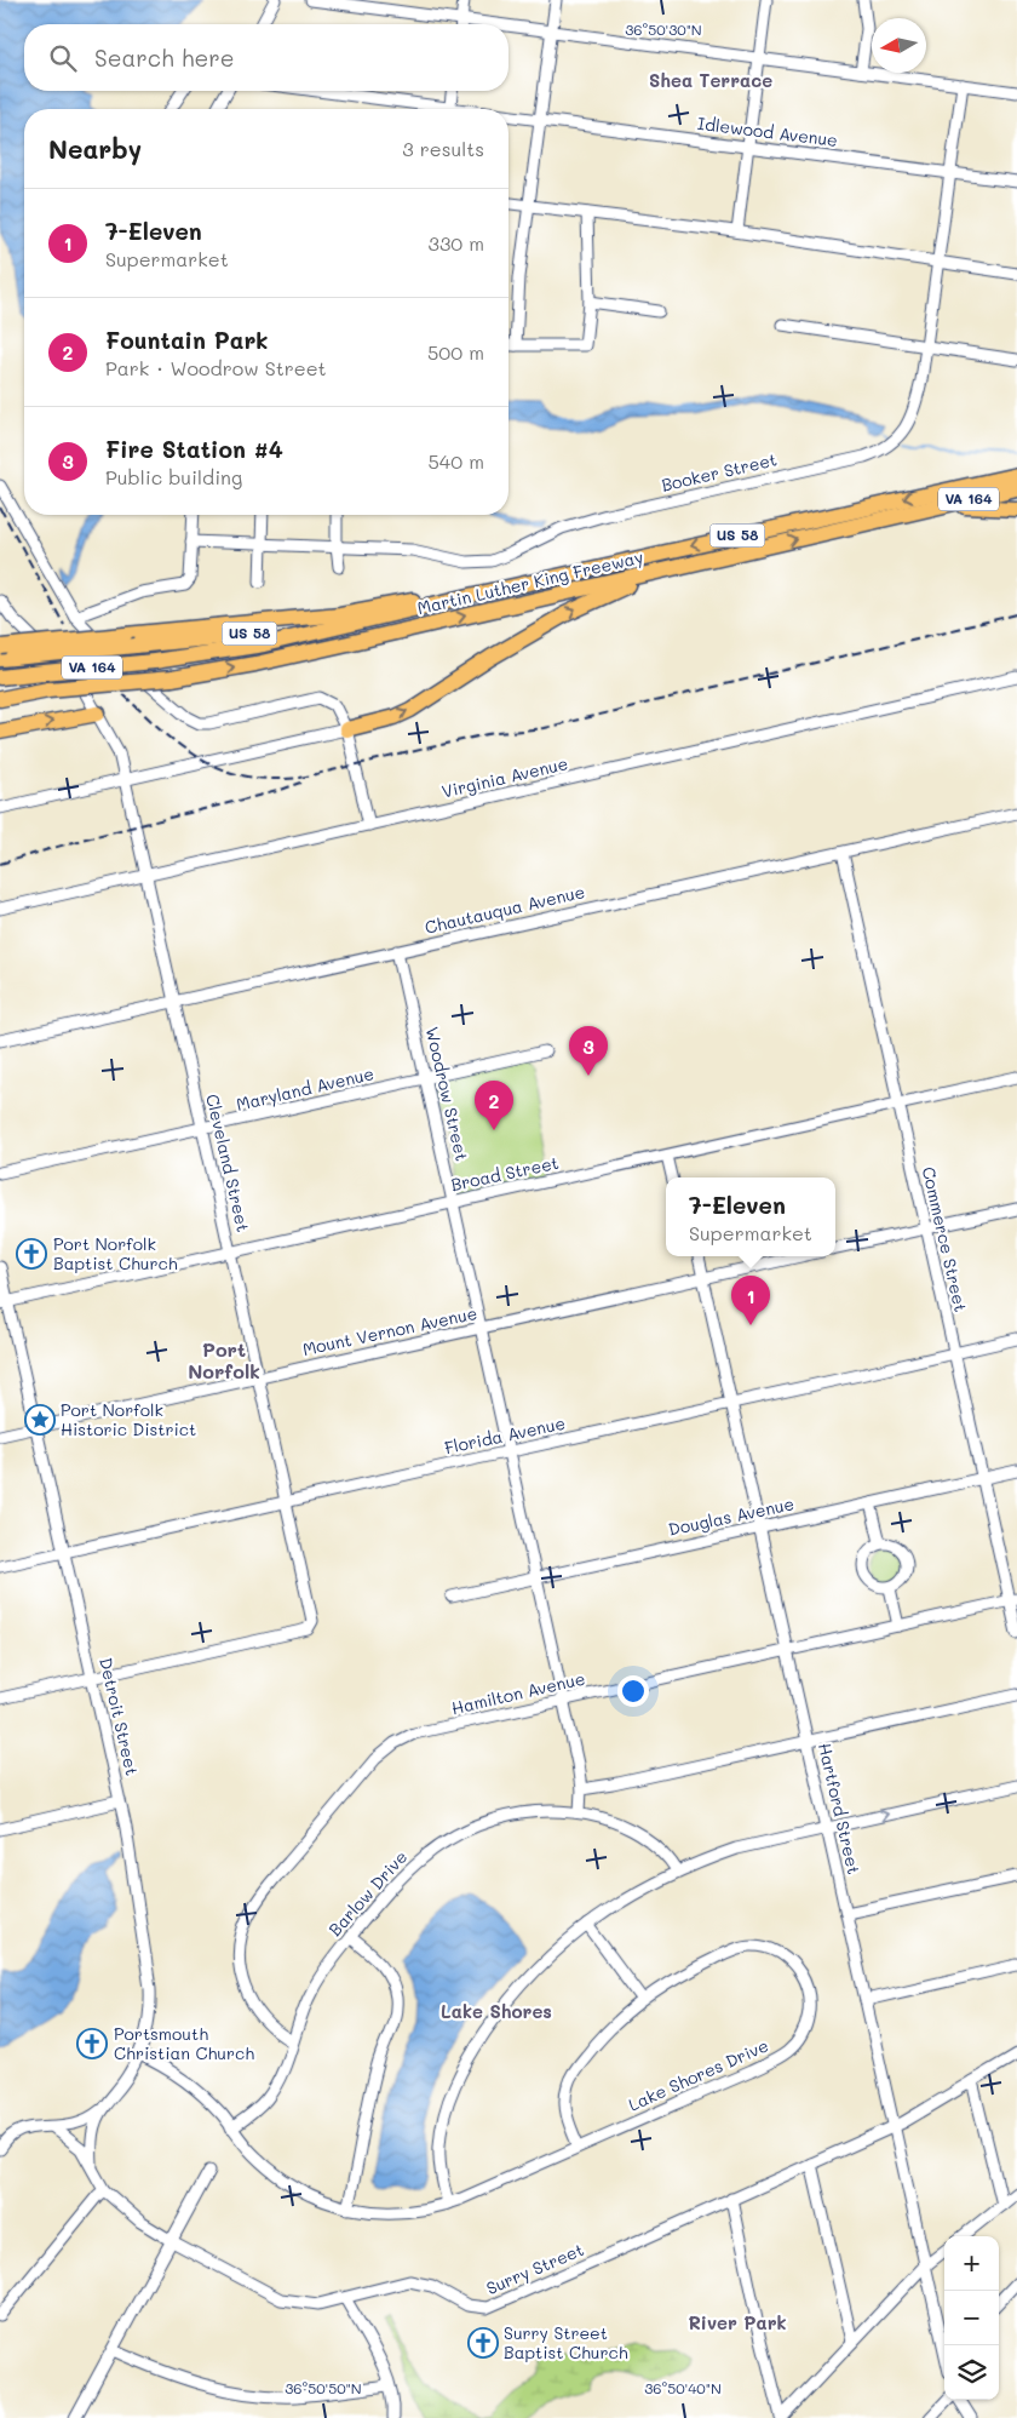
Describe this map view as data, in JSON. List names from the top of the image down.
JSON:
{
  "streets": {
    "highway": ["VA 164", "US 58", "Martin Luther King Freeway"],
    "street": [
      "Idlewood Avenue",
      "Booker Street",
      "Virginia Avenue",
      "Chautauqua Avenue",
      "Maryland Avenue",
      "Woodrow Street",
      "Cleveland Street",
      "Broad Street",
      "Commerce Street",
      "Mount Vernon Avenue",
      "Florida Avenue",
      "Douglas Avenue",
      "Hamilton Avenue",
      "Detroit Street",
      "Hartford Street",
      "Barlow Drive",
      "Lake Shores Drive",
      "Surry Street"
    ]
  },
  "crossings": [
    ["Idlewood Avenue", "Booker Street"],
    ["VA 164", "US 58"],
    ["VA 164", "Martin Luther King Freeway"],
    ["US 58", "Martin Luther King Freeway"],
    ["Virginia Avenue", "Cleveland Street"],
    ["Chautauqua Avenue", "Woodrow Street"],
    ["Chautauqua Avenue", "Cleveland Street"],
    ["Chautauqua Avenue", "Commerce Street"],
    ["Maryland Avenue", "Woodrow Street"],
    ["Maryland Avenue", "Cleveland Street"],
    ["Woodrow Street", "Broad Street"],
    ["Woodrow Street", "Mount Vernon Avenue"],
    ["Woodrow Street", "Florida Avenue"],
    ["Woodrow Street", "Douglas Avenue"],
    ["Woodrow Street", "Hamilton Avenue"],
    ["Woodrow Street", "Barlow Drive"],
    ["Cleveland Street", "Broad Street"],
    ["Cleveland Street", "Mount Vernon Avenue"],
    ["Cleveland Street", "Florida Avenue"],
    ["Cleveland Street", "Detroit Street"],
    ["Broad Street", "Commerce Street"],
    ["Broad Street", "Detroit Street"],
    ["Commerce Street", "Florida Avenue"],
    ["Commerce Street", "Douglas Avenue"],
    ["Commerce Street", "Hamilton Avenue"],
    ["Mount Vernon Avenue", "Detroit Street"],
    ["Mount Vernon Avenue", "Hartford Street"],
    ["Florida Avenue", "Detroit Street"],
    ["Florida Avenue", "Hartford Street"],
    ["Douglas Avenue", "Hartford Street"],
    ["Hamilton Avenue", "Hartford Street"],
    ["Hamilton Avenue", "Barlow Drive"],
    ["Detroit Street", "Lake Shores Drive"],
    ["Detroit Street", "Surry Street"],
    ["Hartford Street", "Surry Street"],
    ["Barlow Drive", "Lake Shores Drive"]
  ],
  "districts": [
    "Shea Terrace",
    "Port Norfolk",
    "Lake Shores",
    "River Park"
  ],
  "places": {
    "church": ["Port Norfolk Baptist Church", "Portsmouth Christian Church", "Surry Street Baptist Church"],
    "place": ["Port Norfolk Historic District"]
  },
  "north": "left",
  "page": {
    "search": "Search here",
    "heading": ["Nearby", "3 results"],
    "list": [
      {
        "mark": "1",
        "name": "7-Eleven",
        "note": "Supermarket",
        "value": "330 m"
      },
      {
        "mark": "2",
        "name": "Fountain Park",
        "note": "Park · Woodrow Street",
        "value": "500 m"
      },
      {
        "mark": "3",
        "name": "Fire Station #4",
        "note": "Public building",
        "value": "540 m"
      }
    ],
    "pins": ["3", "2", "1"],
    "popup": ["7-Eleven", "Supermarket"],
    "map_buttons": ["+", "−"]
  },
  "coordinates": ["36°50'30\"N", "36°50'50\"N", "36°50'40\"N"]
}
